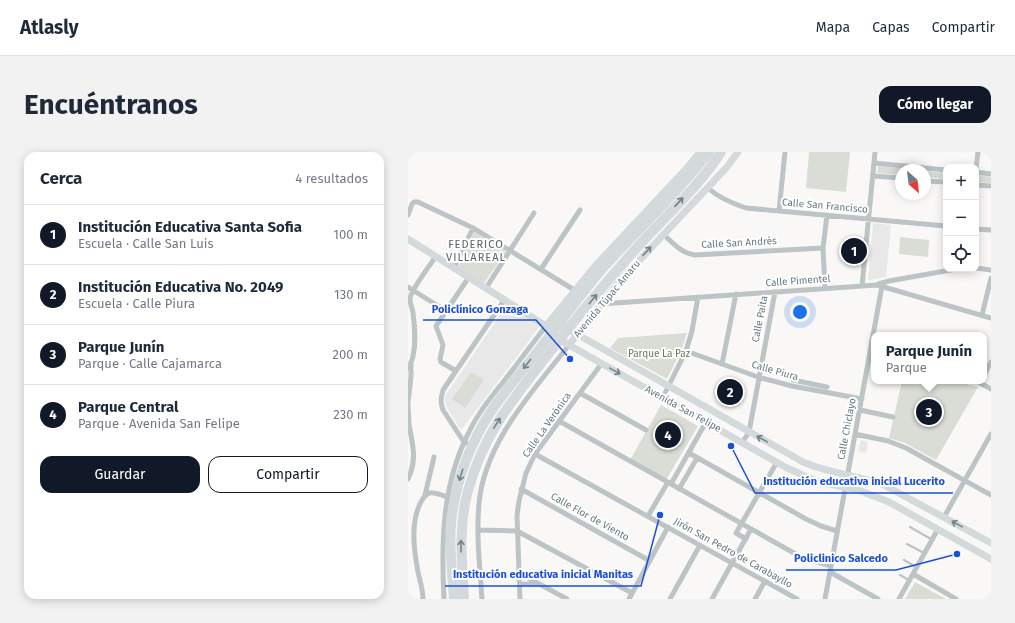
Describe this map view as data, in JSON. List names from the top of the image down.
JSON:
{
  "streets": {
    "highway": ["Avenida Túpac Amaru"],
    "main road": ["Avenida San Felipe"],
    "street": [
      "Calle San Francisco",
      "Calle San Andrés",
      "Calle Pimentel",
      "Calle Paita",
      "Calle Piura",
      "Calle La Verónica",
      "Calle Chiclayo",
      "Calle Flor de Viento",
      "Jirón San Pedro de Carabayllo"
    ]
  },
  "crossings": [
    ["Calle San Francisco", "Avenida Túpac Amaru"],
    ["Calle San Andrés", "Avenida Túpac Amaru"],
    ["Calle Pimentel", "Avenida Túpac Amaru"],
    ["Calle Pimentel", "Calle Paita"],
    ["Calle Pimentel", "Calle Chiclayo"],
    ["Avenida Túpac Amaru", "Avenida San Felipe"],
    ["Calle Paita", "Calle Piura"],
    ["Calle Paita", "Avenida San Felipe"],
    ["Calle Piura", "Calle Chiclayo"],
    ["Avenida San Felipe", "Calle La Verónica"],
    ["Avenida San Felipe", "Calle Chiclayo"],
    ["Calle La Verónica", "Calle Flor de Viento"],
    ["Calle La Verónica", "Jirón San Pedro de Carabayllo"]
  ],
  "districts": ["FEDERICO VILLAREAL"],
  "parks": ["Parque La Paz"],
  "places": [
    "Policlínico Gonzaga",
    "Institución educativa inicial Lucerito",
    "Institución educativa inicial Manitas",
    "Policlinico Salcedo"
  ],
  "north": "bottom right",
  "page": {
    "header": "Atlasly",
    "nav": ["Mapa", "Capas", "Compartir"],
    "buttons": [
      "Cómo llegar",
      ["Guardar", "Compartir"]
    ],
    "title": "Encuéntranos",
    "heading": ["Cerca", "4 resultados"],
    "map_buttons": ["+", "−"],
    "list": [
      {
        "mark": "1",
        "name": "Institución Educativa Santa Sofia",
        "note": "Escuela · Calle San Luis",
        "value": "100 m"
      },
      {
        "mark": "2",
        "name": "Institución Educativa No. 2049",
        "note": "Escuela · Calle Piura",
        "value": "130 m"
      },
      {
        "mark": "3",
        "name": "Parque Junín",
        "note": "Parque · Calle Cajamarca",
        "value": "200 m"
      },
      {
        "mark": "4",
        "name": "Parque Central",
        "note": "Parque · Avenida San Felipe",
        "value": "230 m"
      }
    ],
    "pins": [
      "1",
      "2",
      "3",
      "4"
    ],
    "popup": ["Parque Junín", "Parque"]
  }
}
